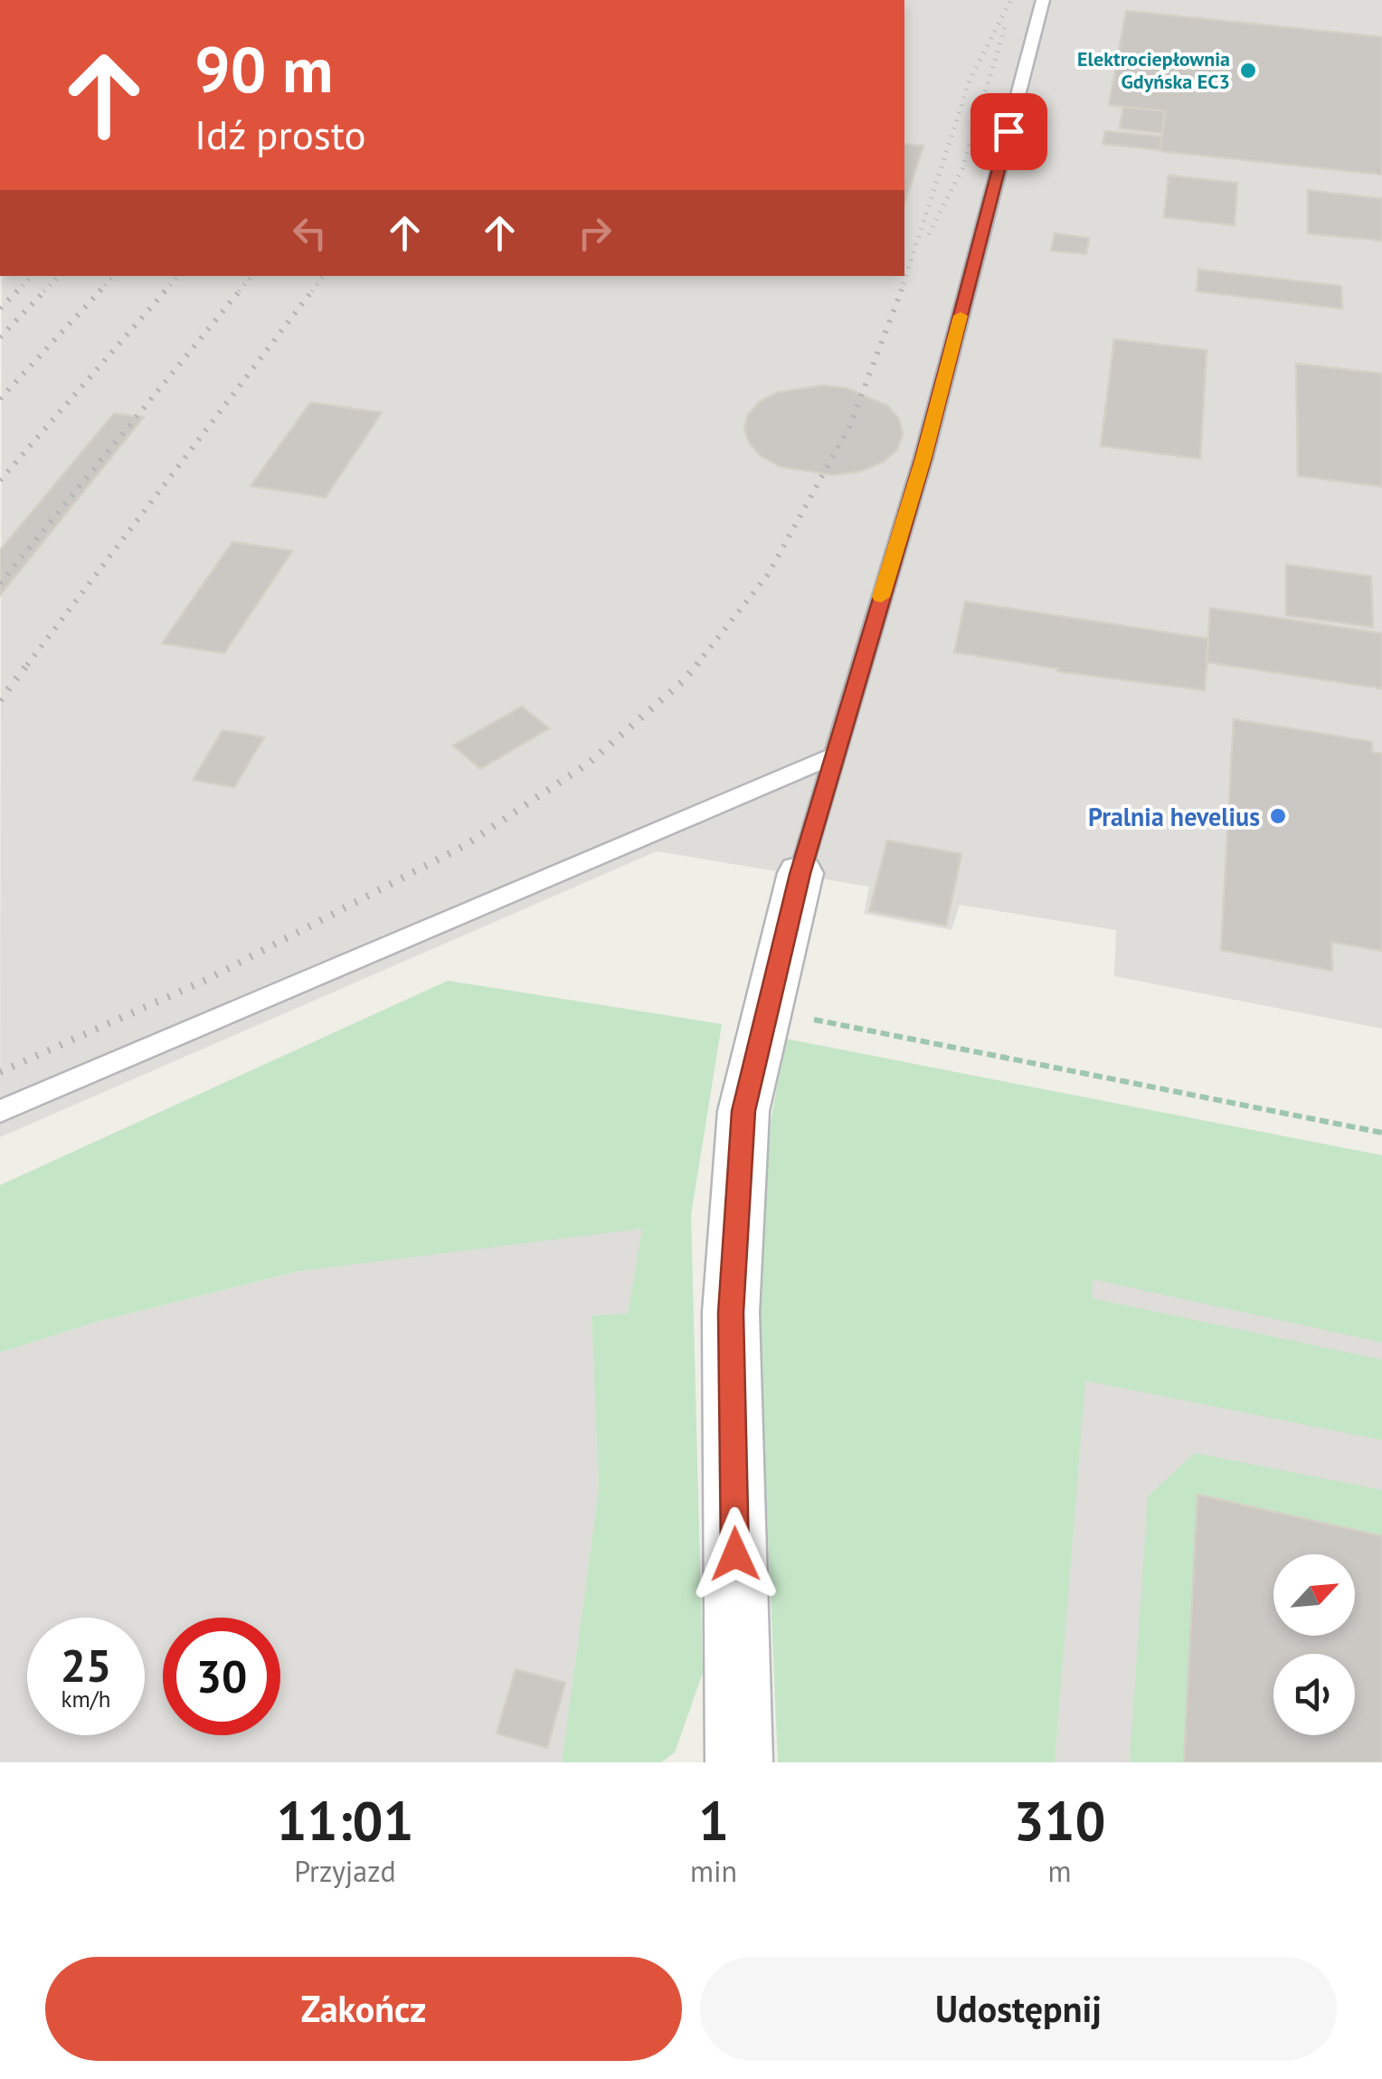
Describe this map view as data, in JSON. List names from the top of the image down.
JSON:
{
  "places": ["Elektrociepłownia Gdyńska EC3", "Pralnia hevelius"],
  "north": "top right",
  "page": {
    "turn": ["90 m", "Idź prosto"],
    "speed": "25 km/h",
    "limit": "30",
    "eta": [
      "11:01",
      "Przyjazd",
      "1",
      "min",
      "310",
      "m"
    ],
    "buttons": ["Zakończ", "Udostępnij"]
  }
}
